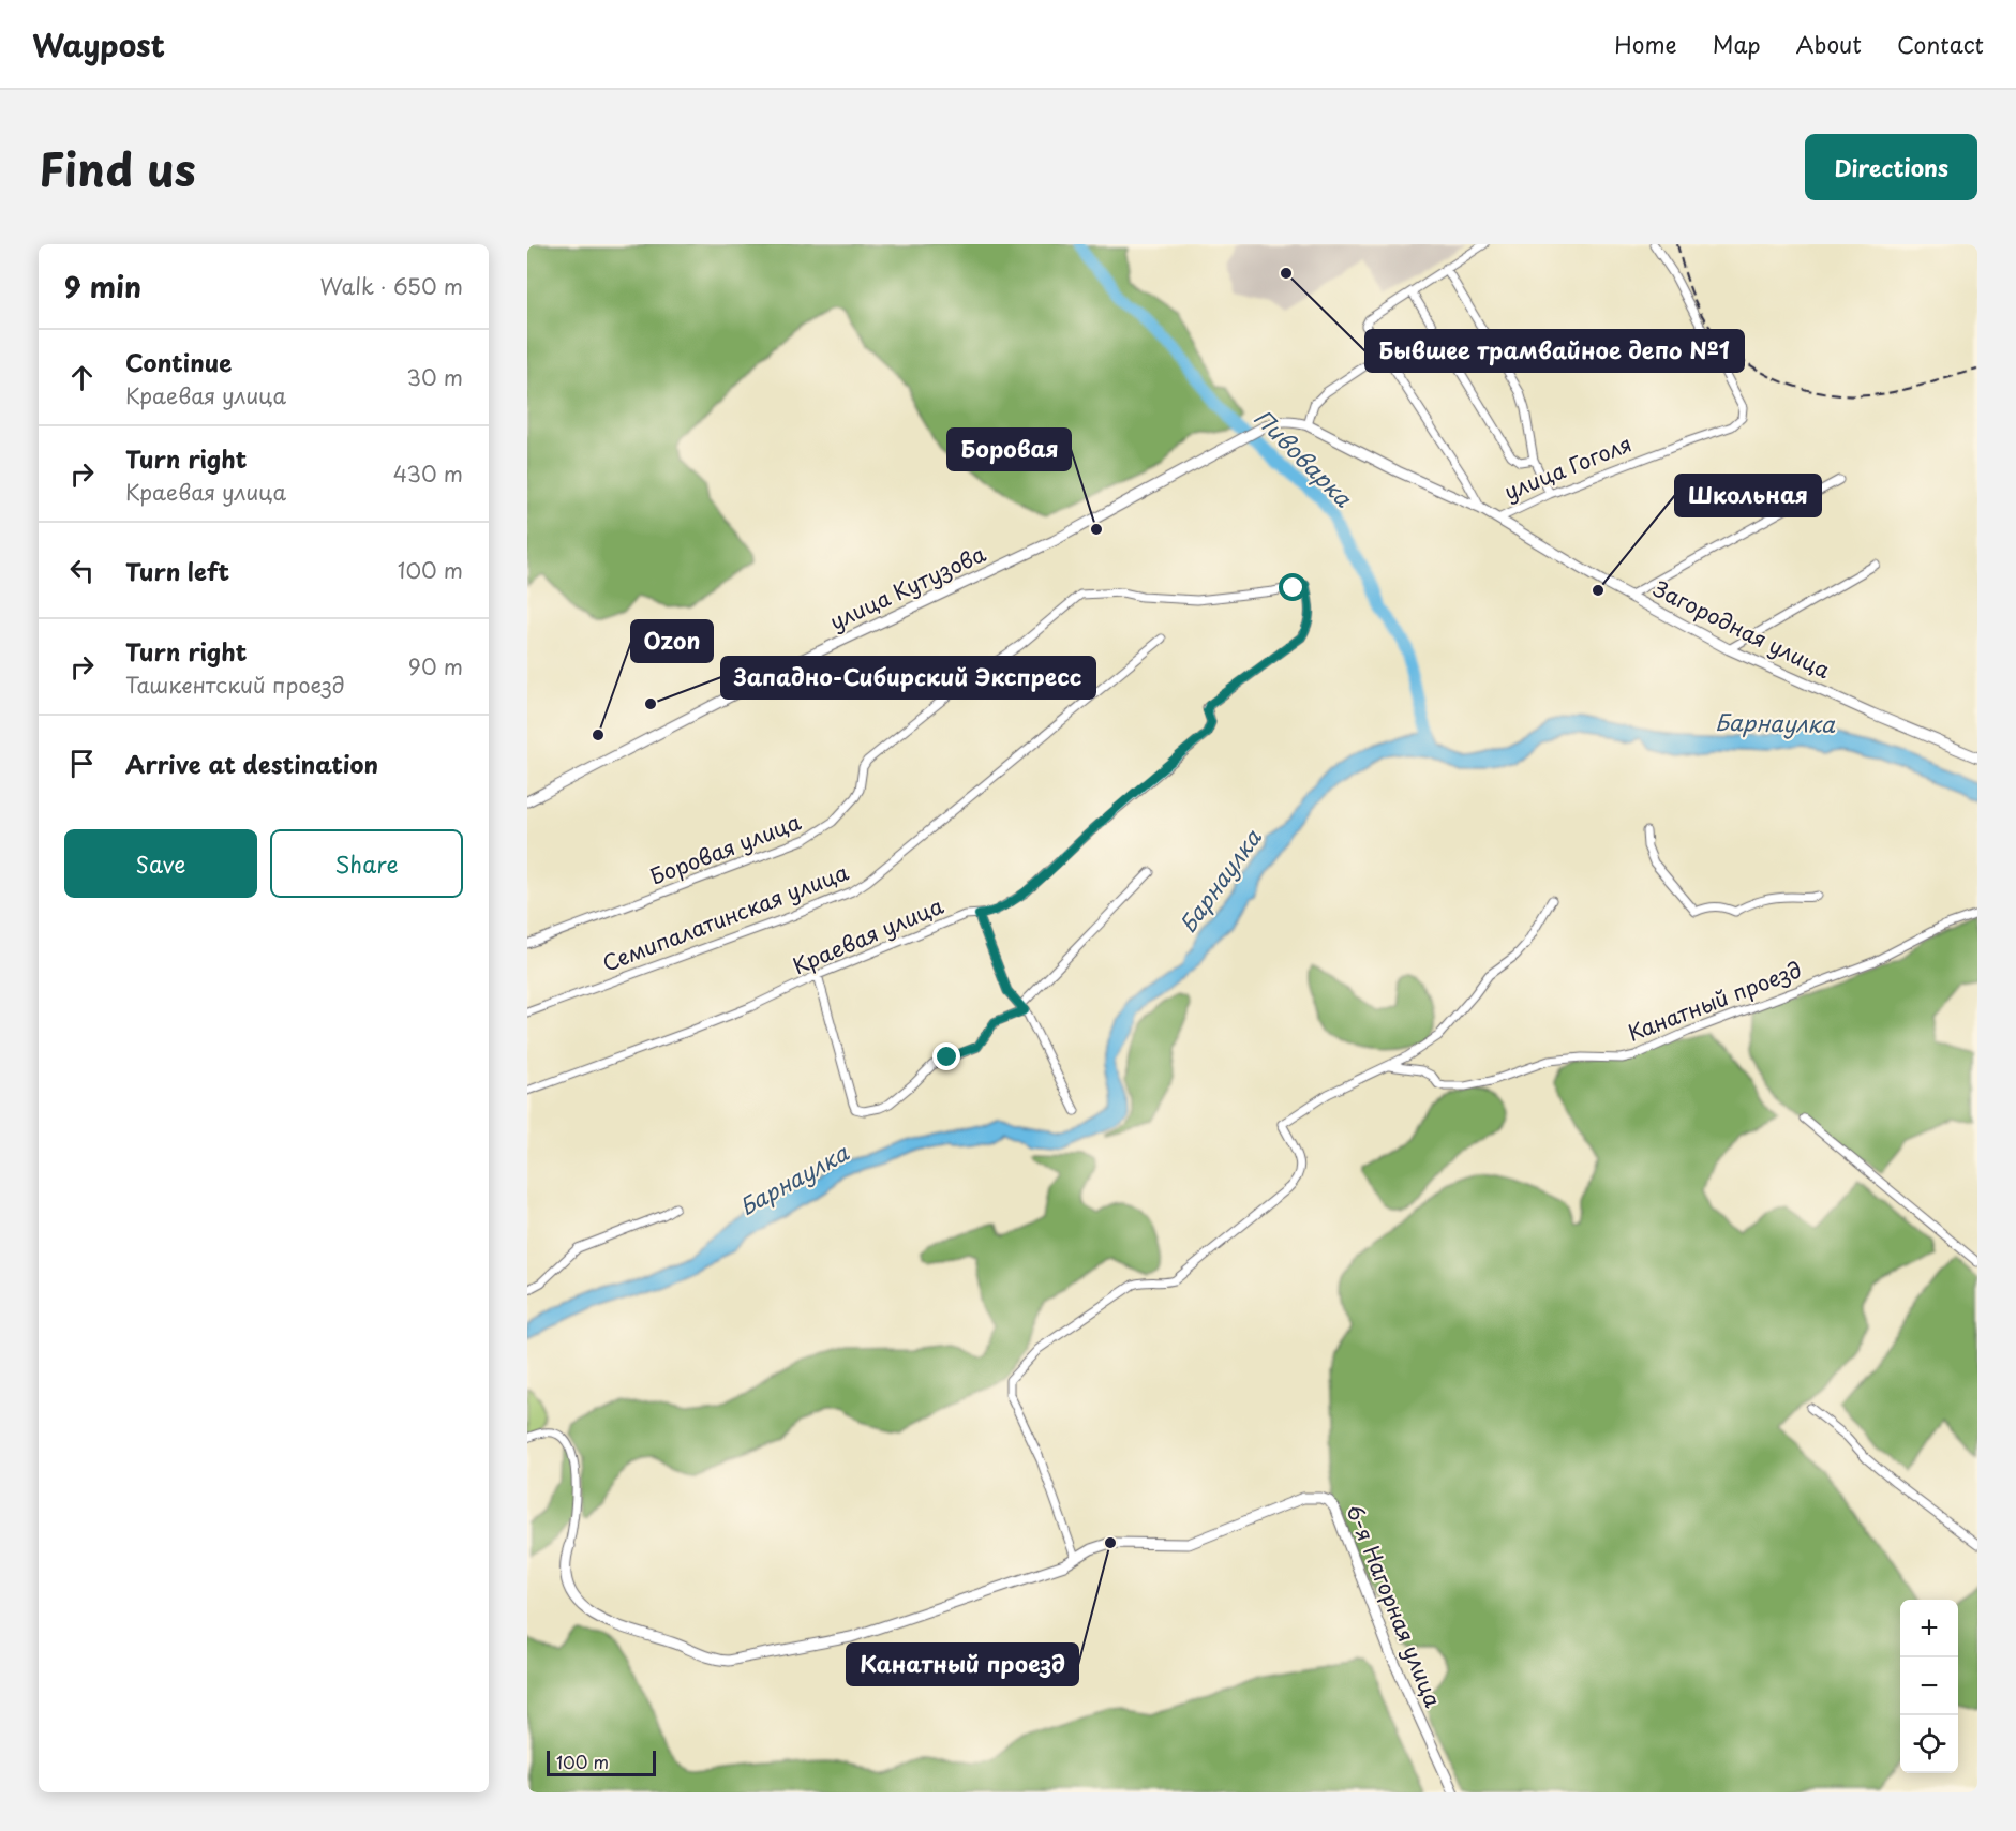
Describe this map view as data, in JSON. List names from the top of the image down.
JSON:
{
  "streets": {
    "main road": [
      "улица Гоголя",
      "улица Кутузова",
      "Загородная улица",
      "6-я Нагорная улица"
    ],
    "street": [
      "Боровая улица",
      "Семипалатинская улица",
      "Краевая улица",
      "Канатный проезд"
    ]
  },
  "crossings": [
    ["улица Гоголя", "улица Кутузова"],
    ["улица Гоголя", "Загородная улица"],
    ["Боровая улица", "Краевая улица"]
  ],
  "water": ["Пивоварка", "Барнаулка"],
  "places": [
    "Бывшее трамвайное депо №1",
    "Боровая",
    "Школьная",
    "Западно-Сибирский Экспресс",
    "Ozon",
    "Канатный проезд"
  ],
  "scale_bar": "100 m",
  "page": {
    "header": "Waypost",
    "nav": [
      "Home",
      "Map",
      "About",
      "Contact"
    ],
    "title": "Find us",
    "buttons": [
      "Directions",
      ["Save", "Share"]
    ],
    "heading": ["9 min", "Walk · 650 m"],
    "list": [
      ["Continue", "Краевая улица", "30 m"],
      ["Turn right", "Краевая улица", "430 m"],
      ["Turn left", "100 m"],
      ["Turn right", "Ташкентский проезд", "90 m"],
      "Arrive at destination"
    ],
    "map_buttons": ["+", "−"],
    "scale": "100 m"
  }
}
